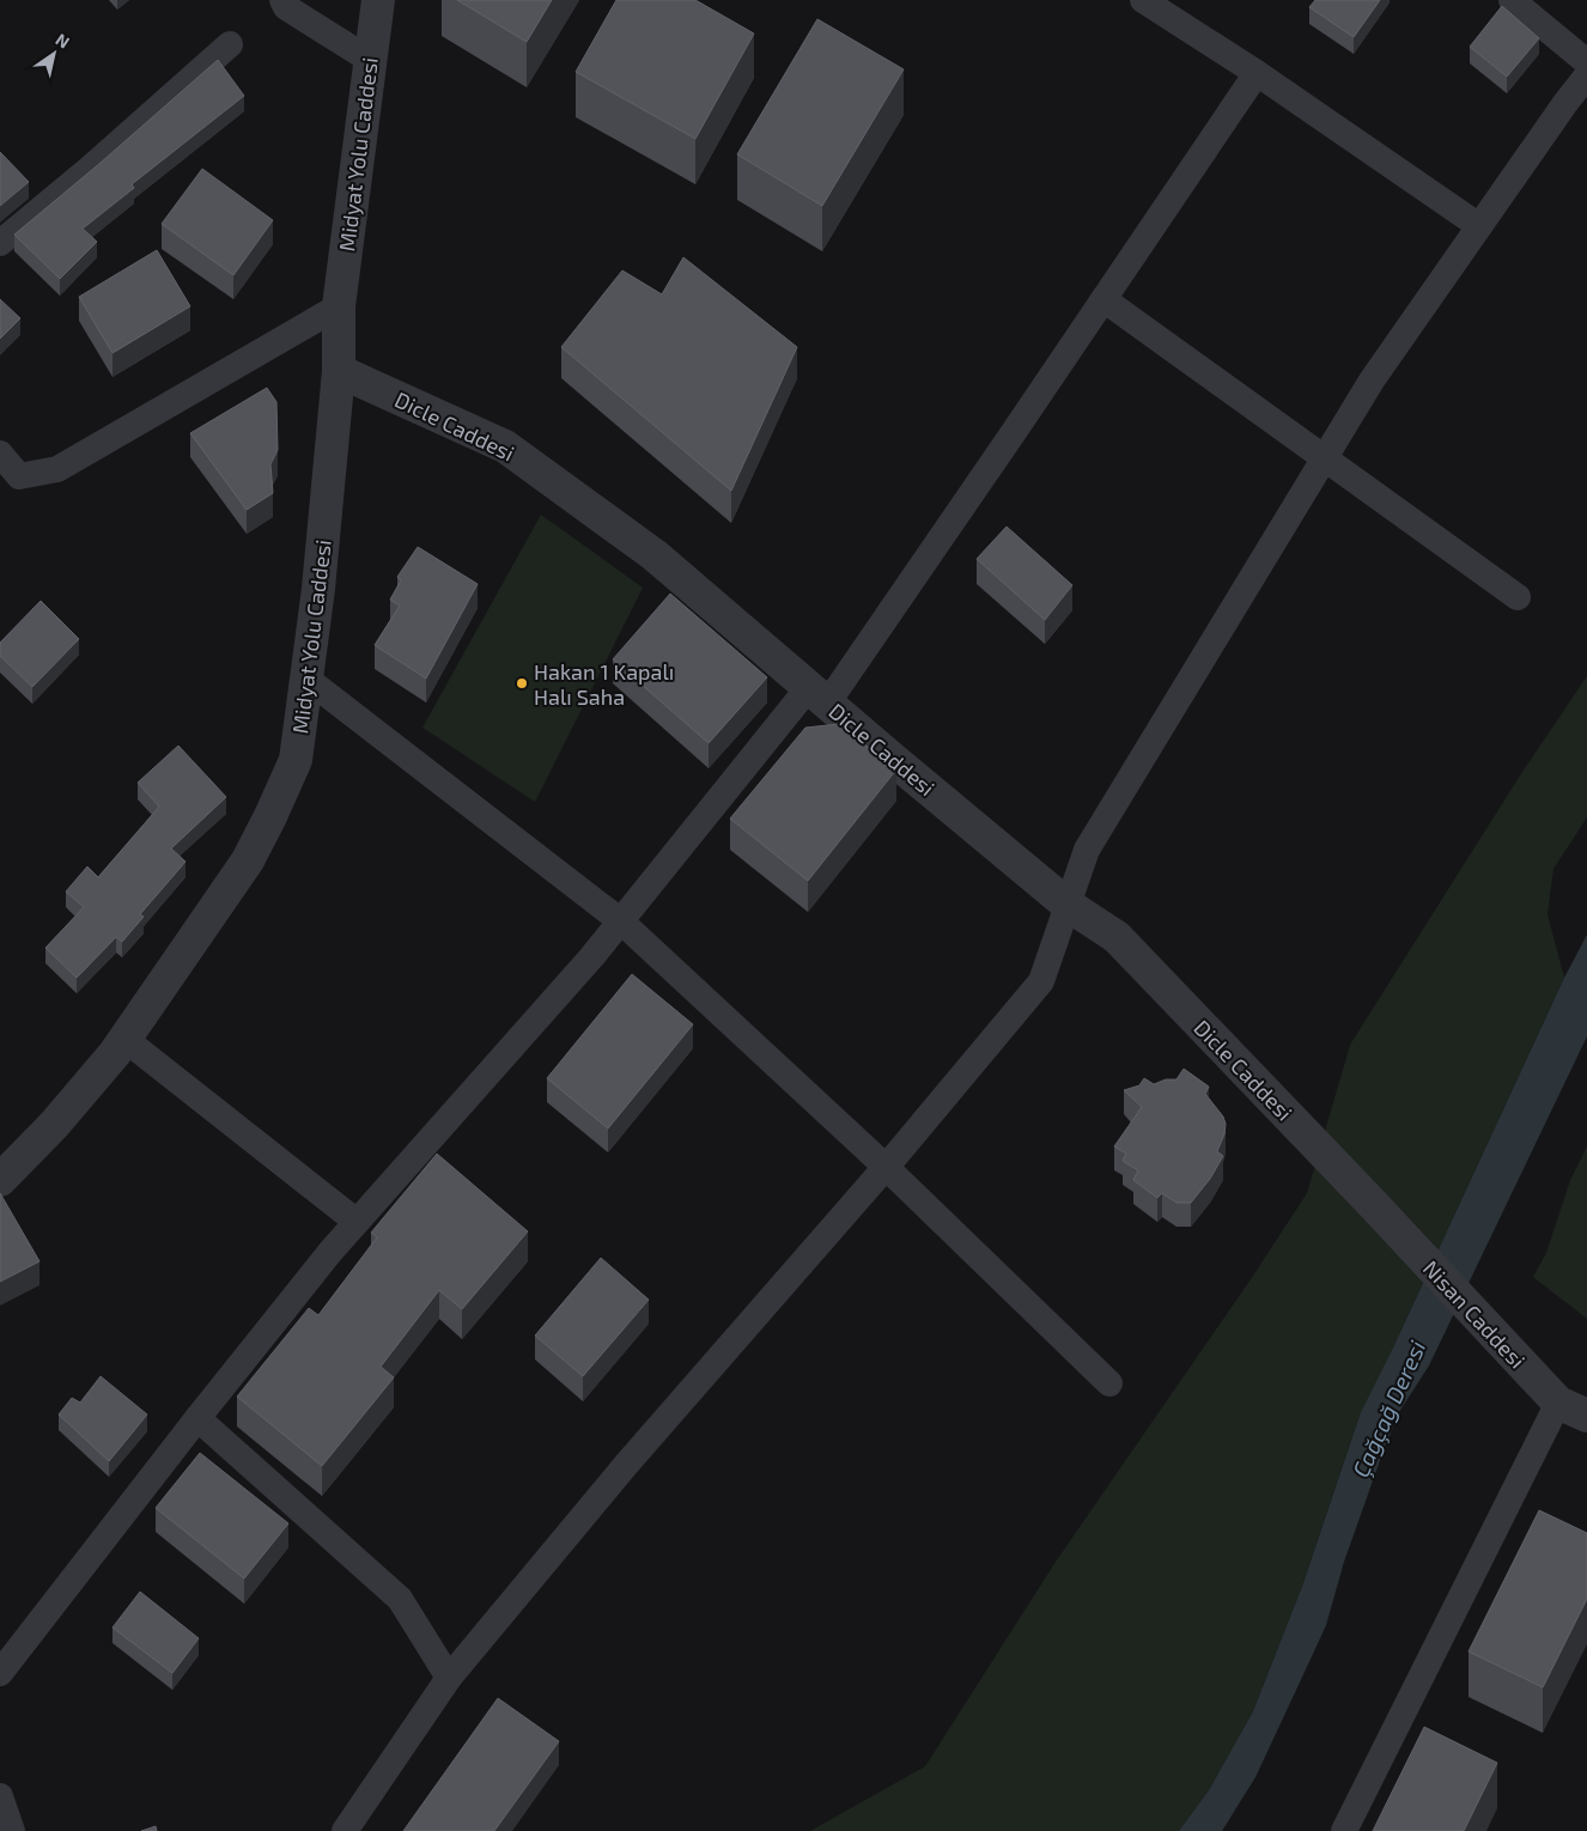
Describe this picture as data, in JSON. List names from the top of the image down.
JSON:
{
  "streets": {
    "street": ["Midyat Yolu Caddesi", "Dicle Caddesi", "Nisan Caddesi"]
  },
  "crossings": [
    ["Midyat Yolu Caddesi", "Dicle Caddesi"],
    ["Dicle Caddesi", "Nisan Caddesi"]
  ],
  "water": ["Çağçağ Deresi"],
  "places": ["Hakan 1 Kapalı Halı Saha"],
  "north": "top right"
}
